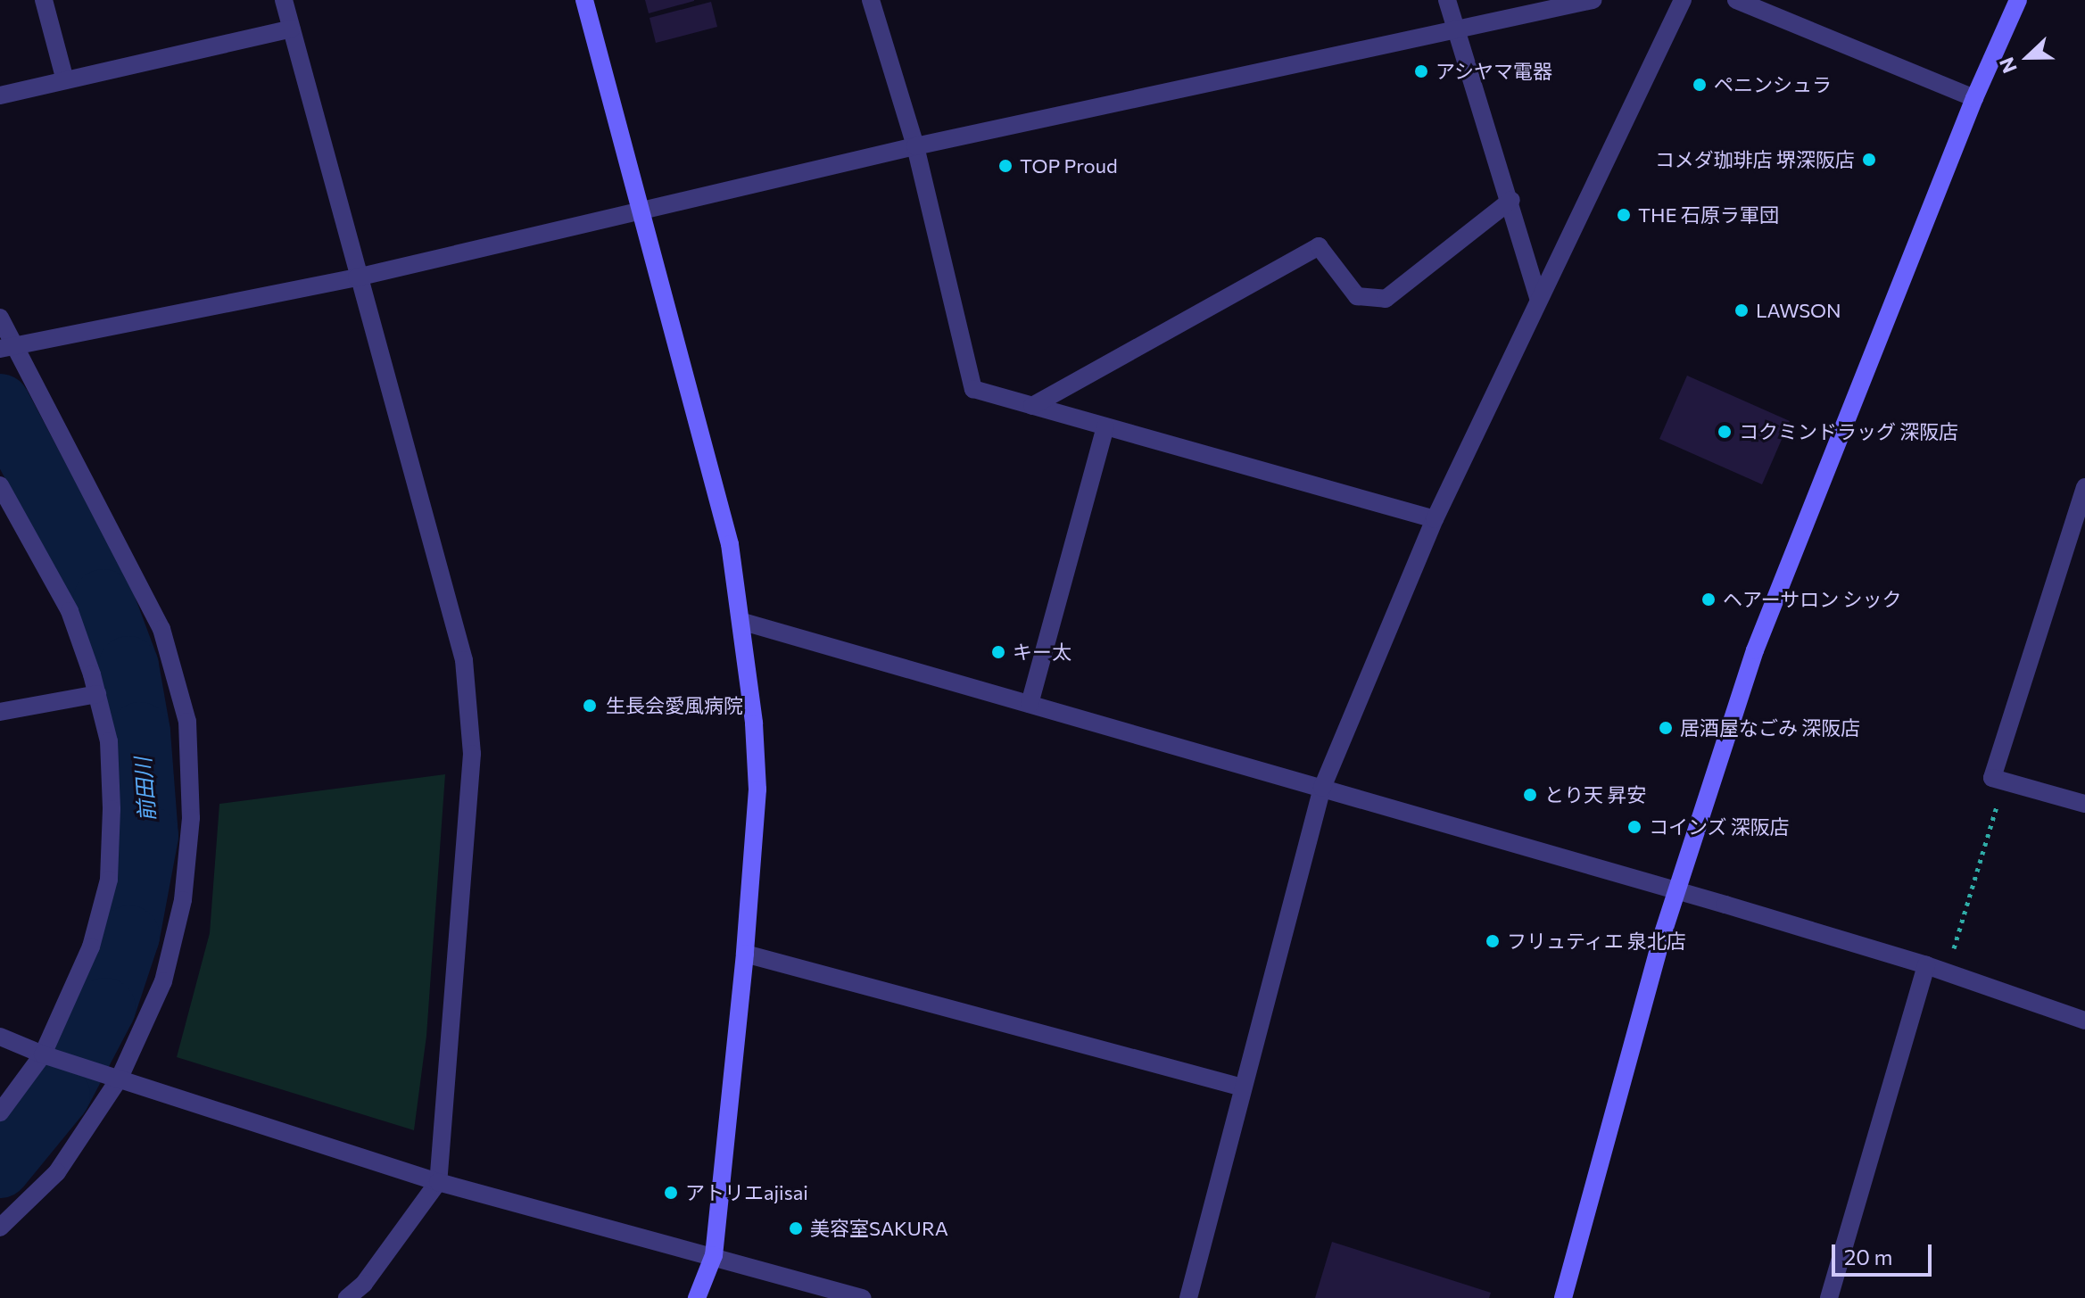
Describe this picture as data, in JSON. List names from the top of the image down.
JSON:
{
  "water": ["前田川"],
  "places": [
    "アシヤマ電器",
    "ペニンシュラ",
    "コメダ珈琲店 堺深阪店",
    "TOP Proud",
    "THE 石原ラ軍団",
    "LAWSON",
    "コクミンドラッグ 深阪店",
    "ヘアーサロン シック",
    "キー太",
    "生長会愛風病院",
    "居酒屋なごみ 深阪店",
    "とり天 昇安",
    "コインズ 深阪店",
    "フリュティエ 泉北店",
    "アトリエajisai",
    "美容室SAKURA"
  ],
  "scale_bar": "20 m",
  "north": "left"
}
